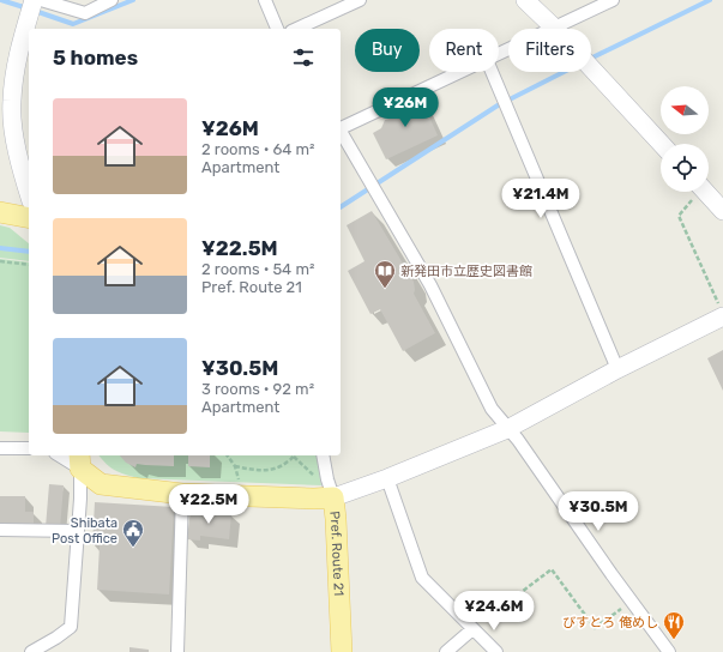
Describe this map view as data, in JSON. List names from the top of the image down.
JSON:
{
  "streets": {
    "main road": ["Pref. Route 21"]
  },
  "places": {
    "library": ["新発田市立歴史図書館"],
    "public building": ["Shibata Post Office"],
    "restaurant": ["びすとろ 俺めし"]
  },
  "north": "left",
  "page": {
    "chip": ["Buy", "Rent", "Filters"],
    "heading": "5 homes",
    "list": [
      {
        "name": "¥26M",
        "note": "2 rooms · 64 m² · Apartment"
      },
      {
        "name": "¥22.5M",
        "note": "2 rooms · 54 m² · Pref. Route 21"
      },
      {
        "name": "¥30.5M",
        "note": "3 rooms · 92 m² · Apartment"
      }
    ],
    "price": [
      "¥26M",
      "¥21.4M",
      "¥22.5M",
      "¥30.5M",
      "¥24.6M"
    ]
  }
}
